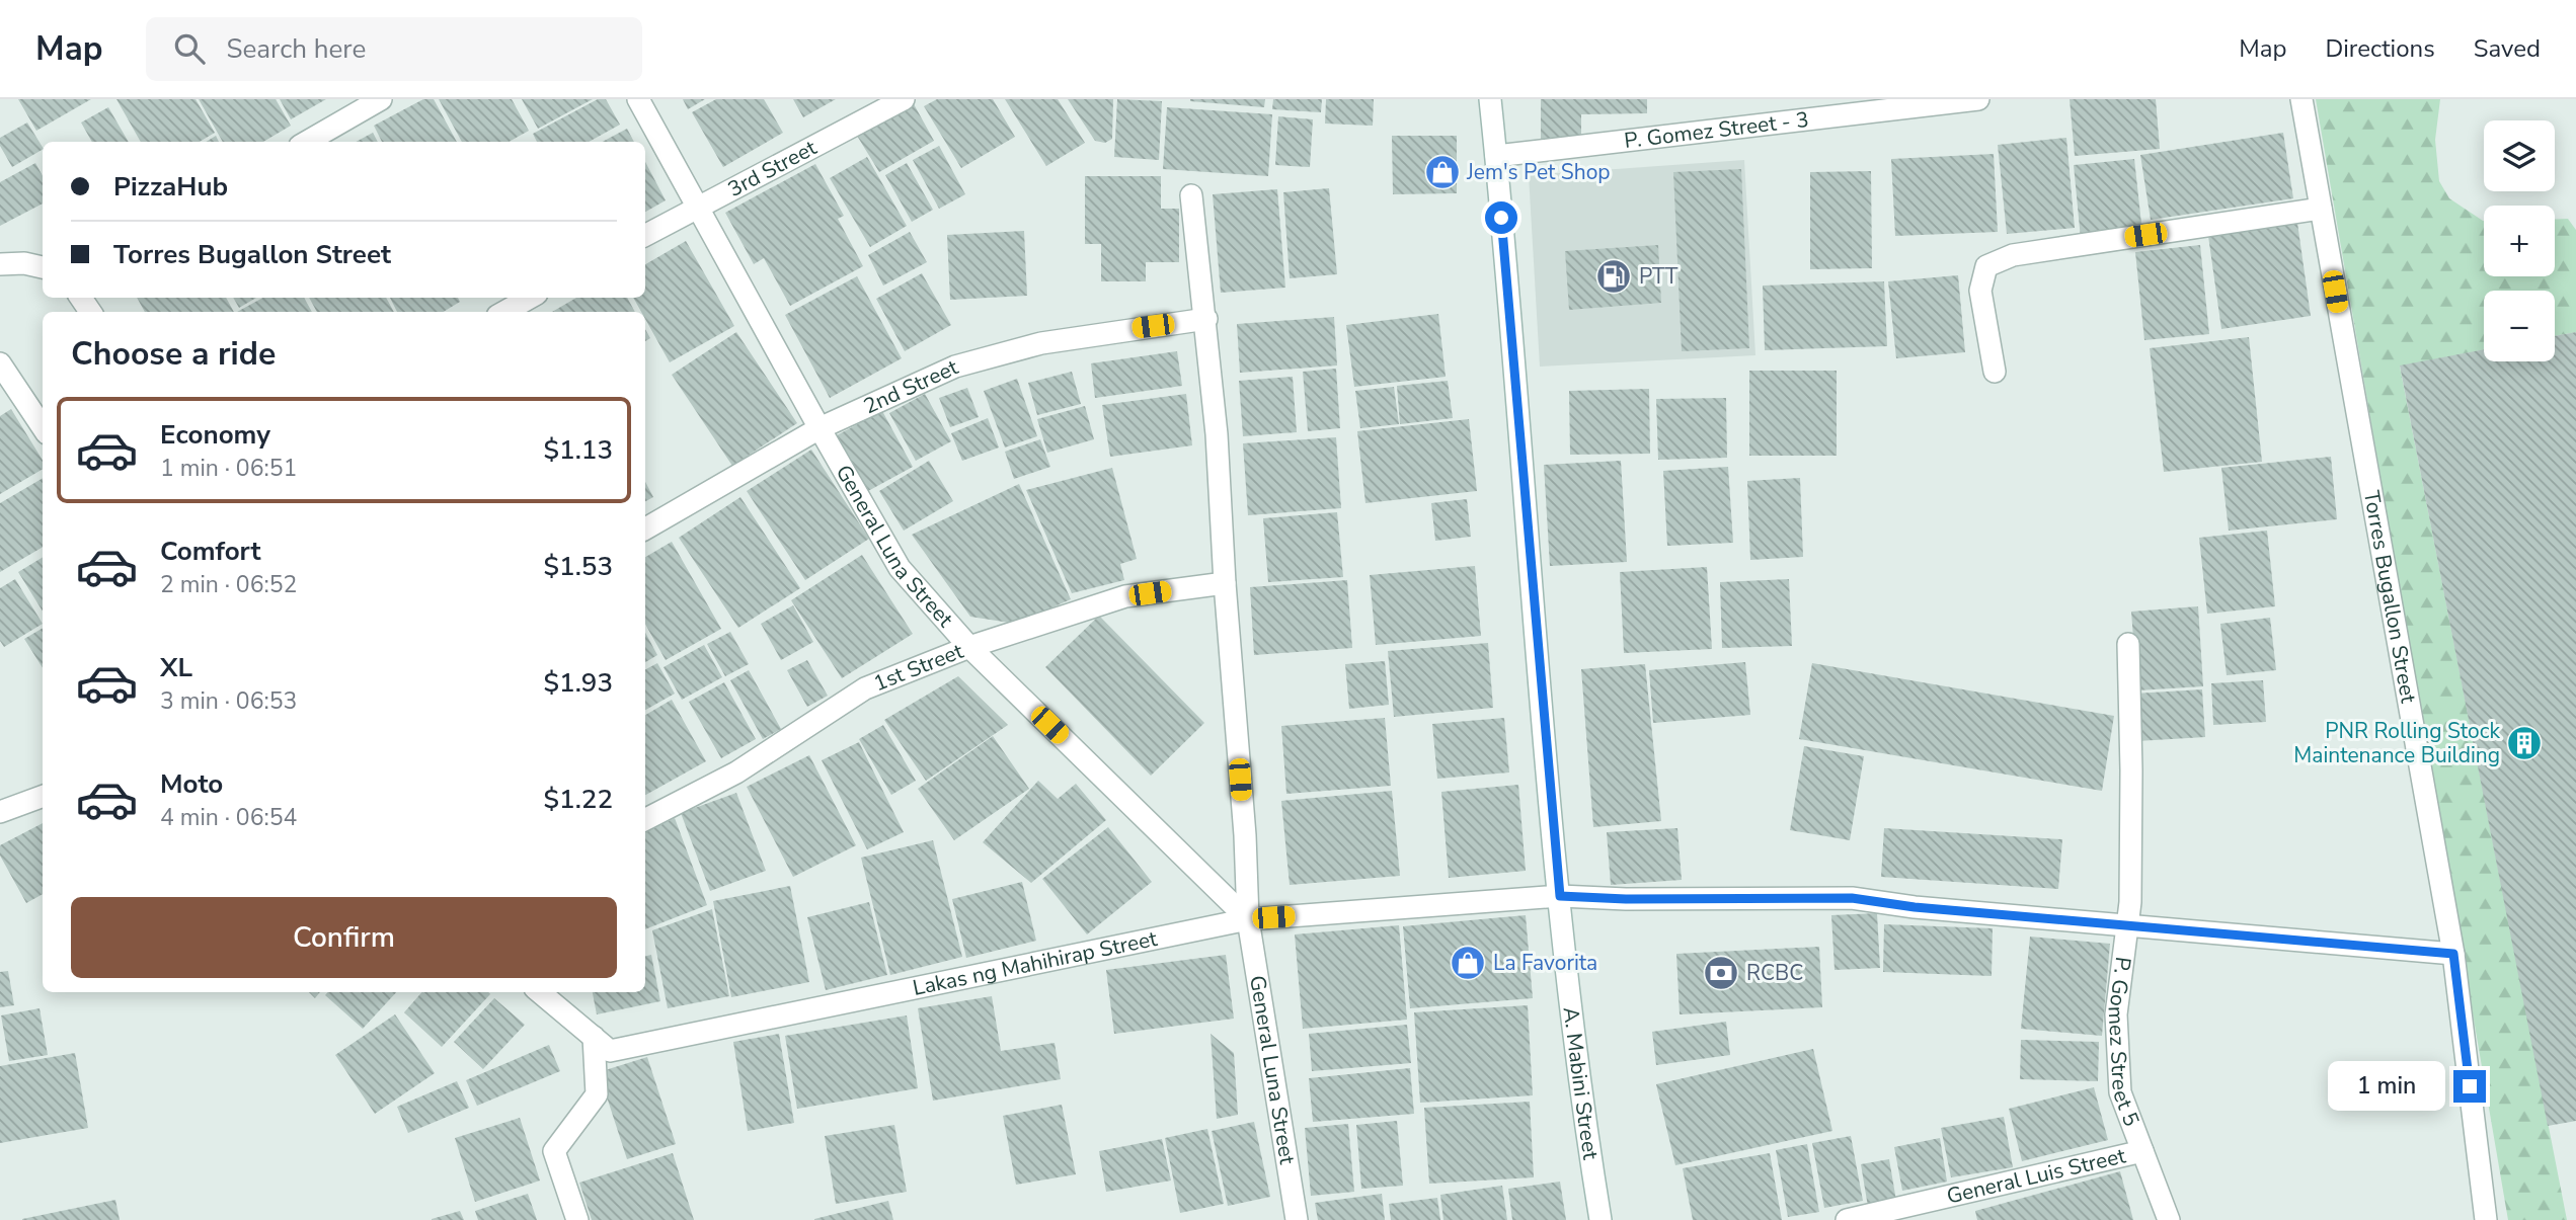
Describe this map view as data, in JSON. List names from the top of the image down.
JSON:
{
  "streets": {
    "street": [
      "P. Gomez Street - 3",
      "3rd Street",
      "2nd Street",
      "General Luna Street",
      "Torres Bugallon Street",
      "1st Street",
      "Lakas ng Mahihirap Street",
      "P. Gomez Street 5",
      "A. Mabini Street",
      "General Luis Street"
    ]
  },
  "crossings": [
    ["P. Gomez Street - 3", "A. Mabini Street"],
    ["3rd Street", "General Luna Street"],
    ["2nd Street", "General Luna Street"],
    ["General Luna Street", "1st Street"],
    ["General Luna Street", "Lakas ng Mahihirap Street"],
    ["Torres Bugallon Street", "Lakas ng Mahihirap Street"],
    ["Lakas ng Mahihirap Street", "P. Gomez Street 5"],
    ["Lakas ng Mahihirap Street", "A. Mabini Street"],
    ["P. Gomez Street 5", "General Luis Street"]
  ],
  "places": {
    "shop": ["Jem's Pet Shop", "La Favorita"],
    "fuel station": ["PTT"],
    "building": ["PNR Rolling Stock Maintenance Building"],
    "bank": ["RCBC"]
  },
  "page": {
    "header": "Map",
    "search": "Search here",
    "nav": ["Map", "Directions", "Saved"],
    "map_buttons": ["+", "−"],
    "banner": ["PizzaHub", "Torres Bugallon Street"],
    "heading": "Choose a ride",
    "list": [
      {
        "name": "Economy",
        "note": "1 min · 06:51",
        "value": "$1.13"
      },
      {
        "name": "Comfort",
        "note": "2 min · 06:52",
        "value": "$1.53"
      },
      {
        "name": "XL",
        "note": "3 min · 06:53",
        "value": "$1.93"
      },
      {
        "name": "Moto",
        "note": "4 min · 06:54",
        "value": "$1.22"
      }
    ],
    "buttons": "Confirm",
    "bubble": "1 min"
  }
}
